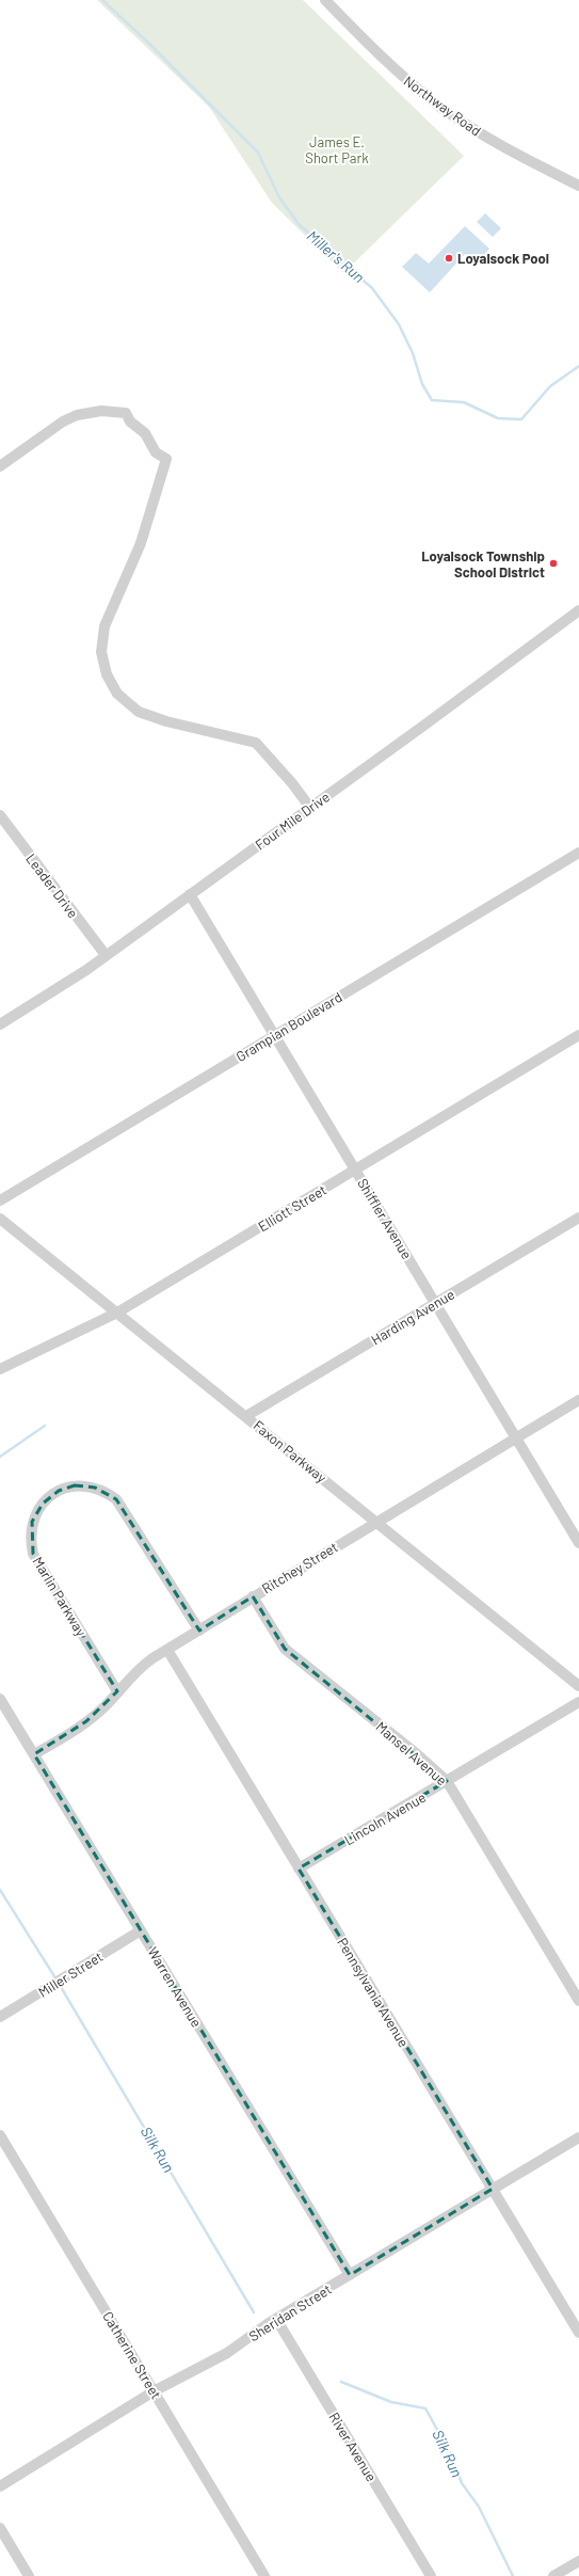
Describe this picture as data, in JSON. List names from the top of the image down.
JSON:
{
  "streets": {
    "street": [
      "Northway Road",
      "Four Mile Drive",
      "Leader Drive",
      "Grampian Boulevard",
      "Elliott Street",
      "Shiffler Avenue",
      "Harding Avenue",
      "Faxon Parkway",
      "Ritchey Street",
      "Marlin Parkway",
      "Mansel Avenue",
      "Lincoln Avenue",
      "Miller Street",
      "Warren Avenue",
      "Pennsylvania Avenue",
      "Sheridan Street",
      "Catherine Street",
      "River Avenue"
    ]
  },
  "crossings": [
    ["Four Mile Drive", "Leader Drive"],
    ["Four Mile Drive", "Shiffler Avenue"],
    ["Grampian Boulevard", "Shiffler Avenue"],
    ["Elliott Street", "Shiffler Avenue"],
    ["Elliott Street", "Faxon Parkway"],
    ["Shiffler Avenue", "Harding Avenue"],
    ["Shiffler Avenue", "Ritchey Street"],
    ["Harding Avenue", "Faxon Parkway"],
    ["Faxon Parkway", "Ritchey Street"],
    ["Ritchey Street", "Marlin Parkway"],
    ["Ritchey Street", "Mansel Avenue"],
    ["Ritchey Street", "Warren Avenue"],
    ["Ritchey Street", "Pennsylvania Avenue"],
    ["Mansel Avenue", "Lincoln Avenue"],
    ["Lincoln Avenue", "Pennsylvania Avenue"],
    ["Miller Street", "Warren Avenue"],
    ["Warren Avenue", "Sheridan Street"],
    ["Pennsylvania Avenue", "Sheridan Street"],
    ["Sheridan Street", "Catherine Street"],
    ["Sheridan Street", "River Avenue"]
  ],
  "water": ["Miller's Run", "Silk Run"],
  "parks": ["James E. Short Park"],
  "places": ["Loyalsock Pool", "Loyalsock Township School District"]
}
